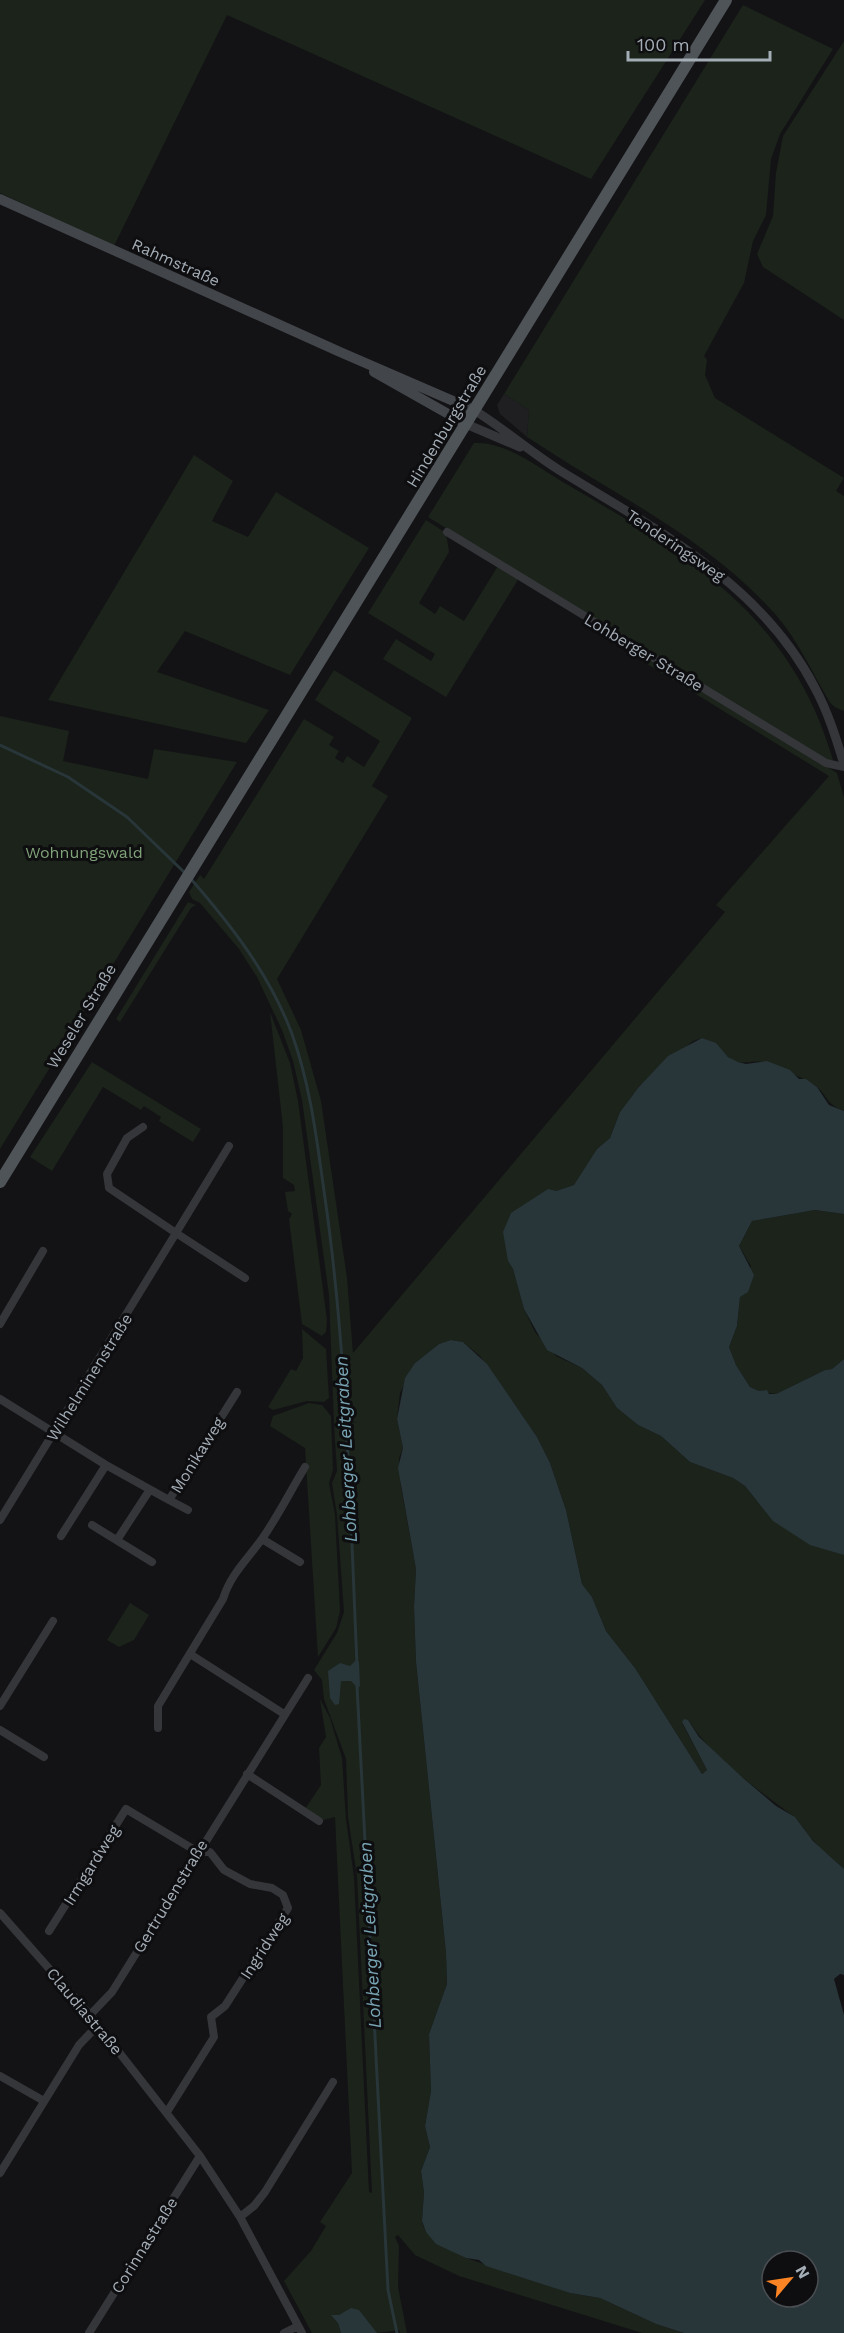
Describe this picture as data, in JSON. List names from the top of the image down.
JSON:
{
  "streets": {
    "main road": ["Rahmstraße", "Hindenburgstraße", "Weseler Straße"],
    "street": [
      "Tenderingsweg",
      "Lohberger Straße",
      "Wilhelminenstraße",
      "Monikaweg",
      "Irmgardweg",
      "Gertrudenstraße",
      "Ingridweg",
      "Claudiastraße",
      "Corinnastraße"
    ]
  },
  "crossings": [
    ["Rahmstraße", "Hindenburgstraße"],
    ["Rahmstraße", "Tenderingsweg"],
    ["Hindenburgstraße", "Tenderingsweg"],
    ["Hindenburgstraße", "Weseler Straße"],
    ["Tenderingsweg", "Lohberger Straße"],
    ["Wilhelminenstraße", "Monikaweg"],
    ["Irmgardweg", "Gertrudenstraße"],
    ["Irmgardweg", "Ingridweg"],
    ["Gertrudenstraße", "Ingridweg"],
    ["Gertrudenstraße", "Claudiastraße"],
    ["Ingridweg", "Claudiastraße"],
    ["Claudiastraße", "Corinnastraße"]
  ],
  "water": ["Lohberger Leitgraben"],
  "parks": ["Wohnungswald"],
  "scale_bar": "100 m",
  "north": "top right"
}
